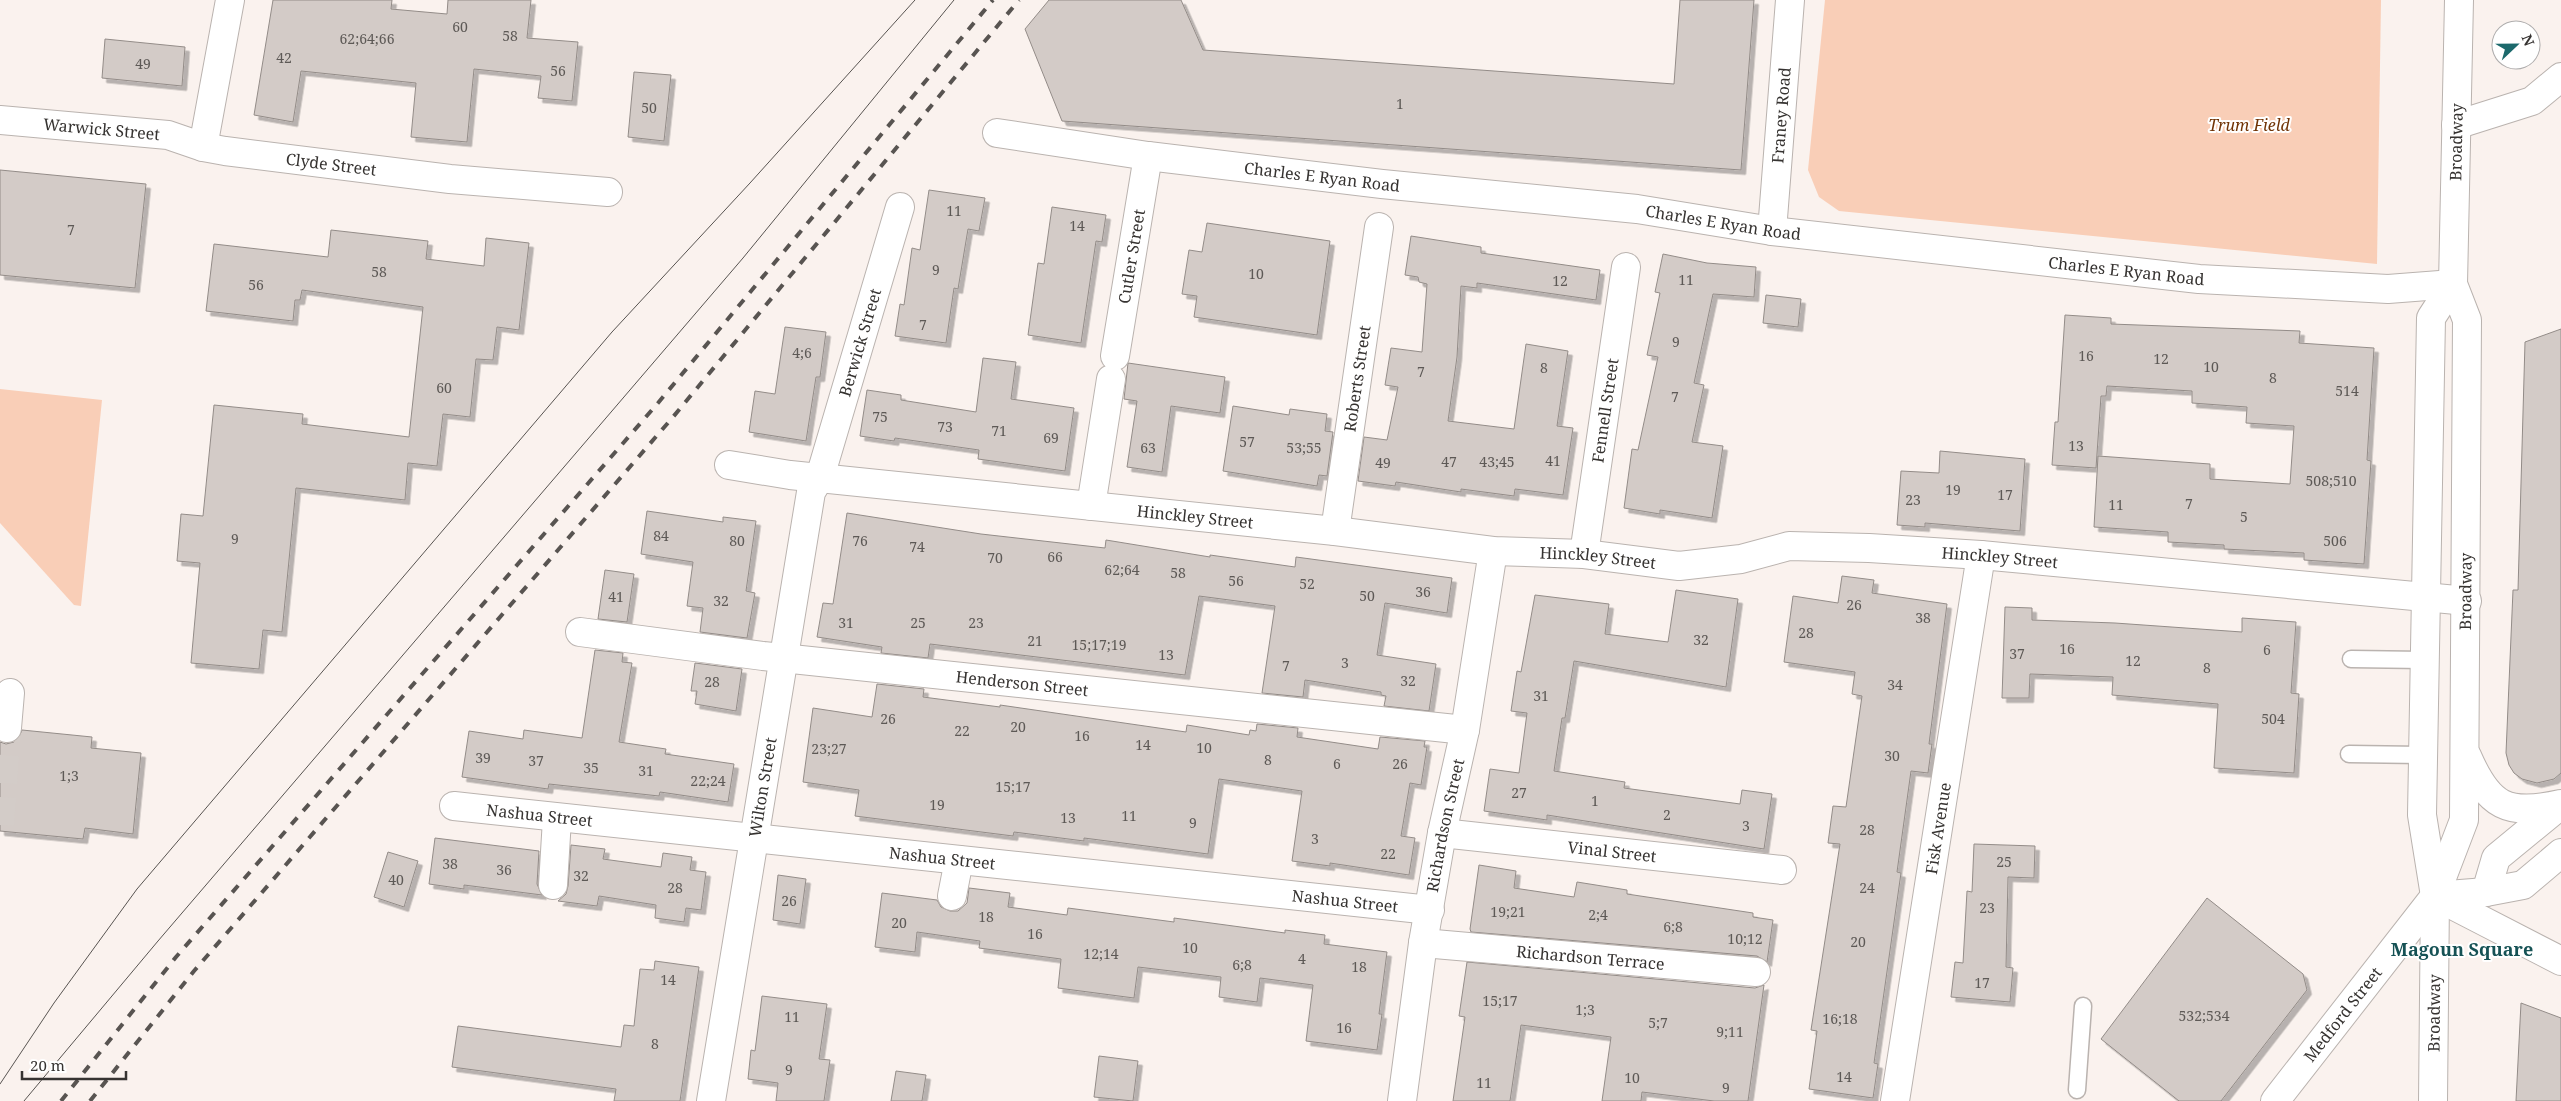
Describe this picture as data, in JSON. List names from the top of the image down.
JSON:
{
  "streets": {
    "street": [
      "Franey Road",
      "Warwick Street",
      "Broadway",
      "Clyde Street",
      "Charles E Ryan Road",
      "Cutler Street",
      "Berwick Street",
      "Roberts Street",
      "Fennell Street",
      "Hinckley Street",
      "Henderson Street",
      "Wilton Street",
      "Nashua Street",
      "Richardson Street",
      "Fisk Avenue",
      "Vinal Street",
      "Richardson Terrace",
      "Medford Street"
    ]
  },
  "crossings": [
    ["Franey Road", "Charles E Ryan Road"],
    ["Warwick Street", "Clyde Street"],
    ["Broadway", "Charles E Ryan Road"],
    ["Broadway", "Hinckley Street"],
    ["Broadway", "Medford Street"],
    ["Charles E Ryan Road", "Cutler Street"],
    ["Cutler Street", "Hinckley Street"],
    ["Berwick Street", "Hinckley Street"],
    ["Berwick Street", "Wilton Street"],
    ["Roberts Street", "Hinckley Street"],
    ["Fennell Street", "Hinckley Street"],
    ["Hinckley Street", "Wilton Street"],
    ["Hinckley Street", "Richardson Street"],
    ["Hinckley Street", "Fisk Avenue"],
    ["Henderson Street", "Wilton Street"],
    ["Henderson Street", "Richardson Street"],
    ["Wilton Street", "Nashua Street"],
    ["Nashua Street", "Richardson Street"],
    ["Richardson Street", "Vinal Street"],
    ["Richardson Street", "Richardson Terrace"]
  ],
  "districts": ["Magoun Square"],
  "parks": ["Trum Field"],
  "house_numbers": [
    "60",
    "58",
    "62;64;66",
    "42",
    "49",
    "56",
    "1",
    "50",
    "11",
    "14",
    "7",
    "9",
    "58",
    "10",
    "11",
    "12",
    "56",
    "7",
    "9",
    "4;6",
    "16",
    "12",
    "10",
    "8",
    "7",
    "8",
    "60",
    "514",
    "7",
    "75",
    "73",
    "71",
    "69",
    "57",
    "13",
    "63",
    "53;55",
    "41",
    "47",
    "43;45",
    "49",
    "508;510",
    "19",
    "17",
    "23",
    "7",
    "11",
    "5",
    "84",
    "9",
    "80",
    "76",
    "506",
    "74",
    "66",
    "70",
    "62;64",
    "58",
    "56",
    "52",
    "36",
    "50",
    "41",
    "32",
    "26",
    "38",
    "31",
    "25",
    "23",
    "28",
    "32",
    "21",
    "15;17;19",
    "16",
    "6",
    "37",
    "13",
    "12",
    "3",
    "7",
    "8",
    "32",
    "28",
    "34",
    "31",
    "26",
    "504",
    "20",
    "22",
    "16",
    "14",
    "10",
    "23;27",
    "30",
    "39",
    "8",
    "37",
    "6",
    "26",
    "35",
    "31",
    "1;3",
    "22;24",
    "15;17",
    "27",
    "1",
    "19",
    "2",
    "11",
    "13",
    "9",
    "3",
    "28",
    "3",
    "22",
    "25",
    "38",
    "36",
    "32",
    "40",
    "28",
    "24",
    "26",
    "23",
    "19;21",
    "2;4",
    "18",
    "20",
    "6;8",
    "16",
    "10;12",
    "20",
    "10",
    "12;14",
    "4",
    "6;8",
    "18",
    "14",
    "17",
    "15;17",
    "1;3",
    "532;534",
    "11",
    "16;18",
    "5;7",
    "16",
    "9;11",
    "8",
    "9",
    "14",
    "10",
    "11",
    "9"
  ],
  "scale_bar": "20 m",
  "north": "right"
}
